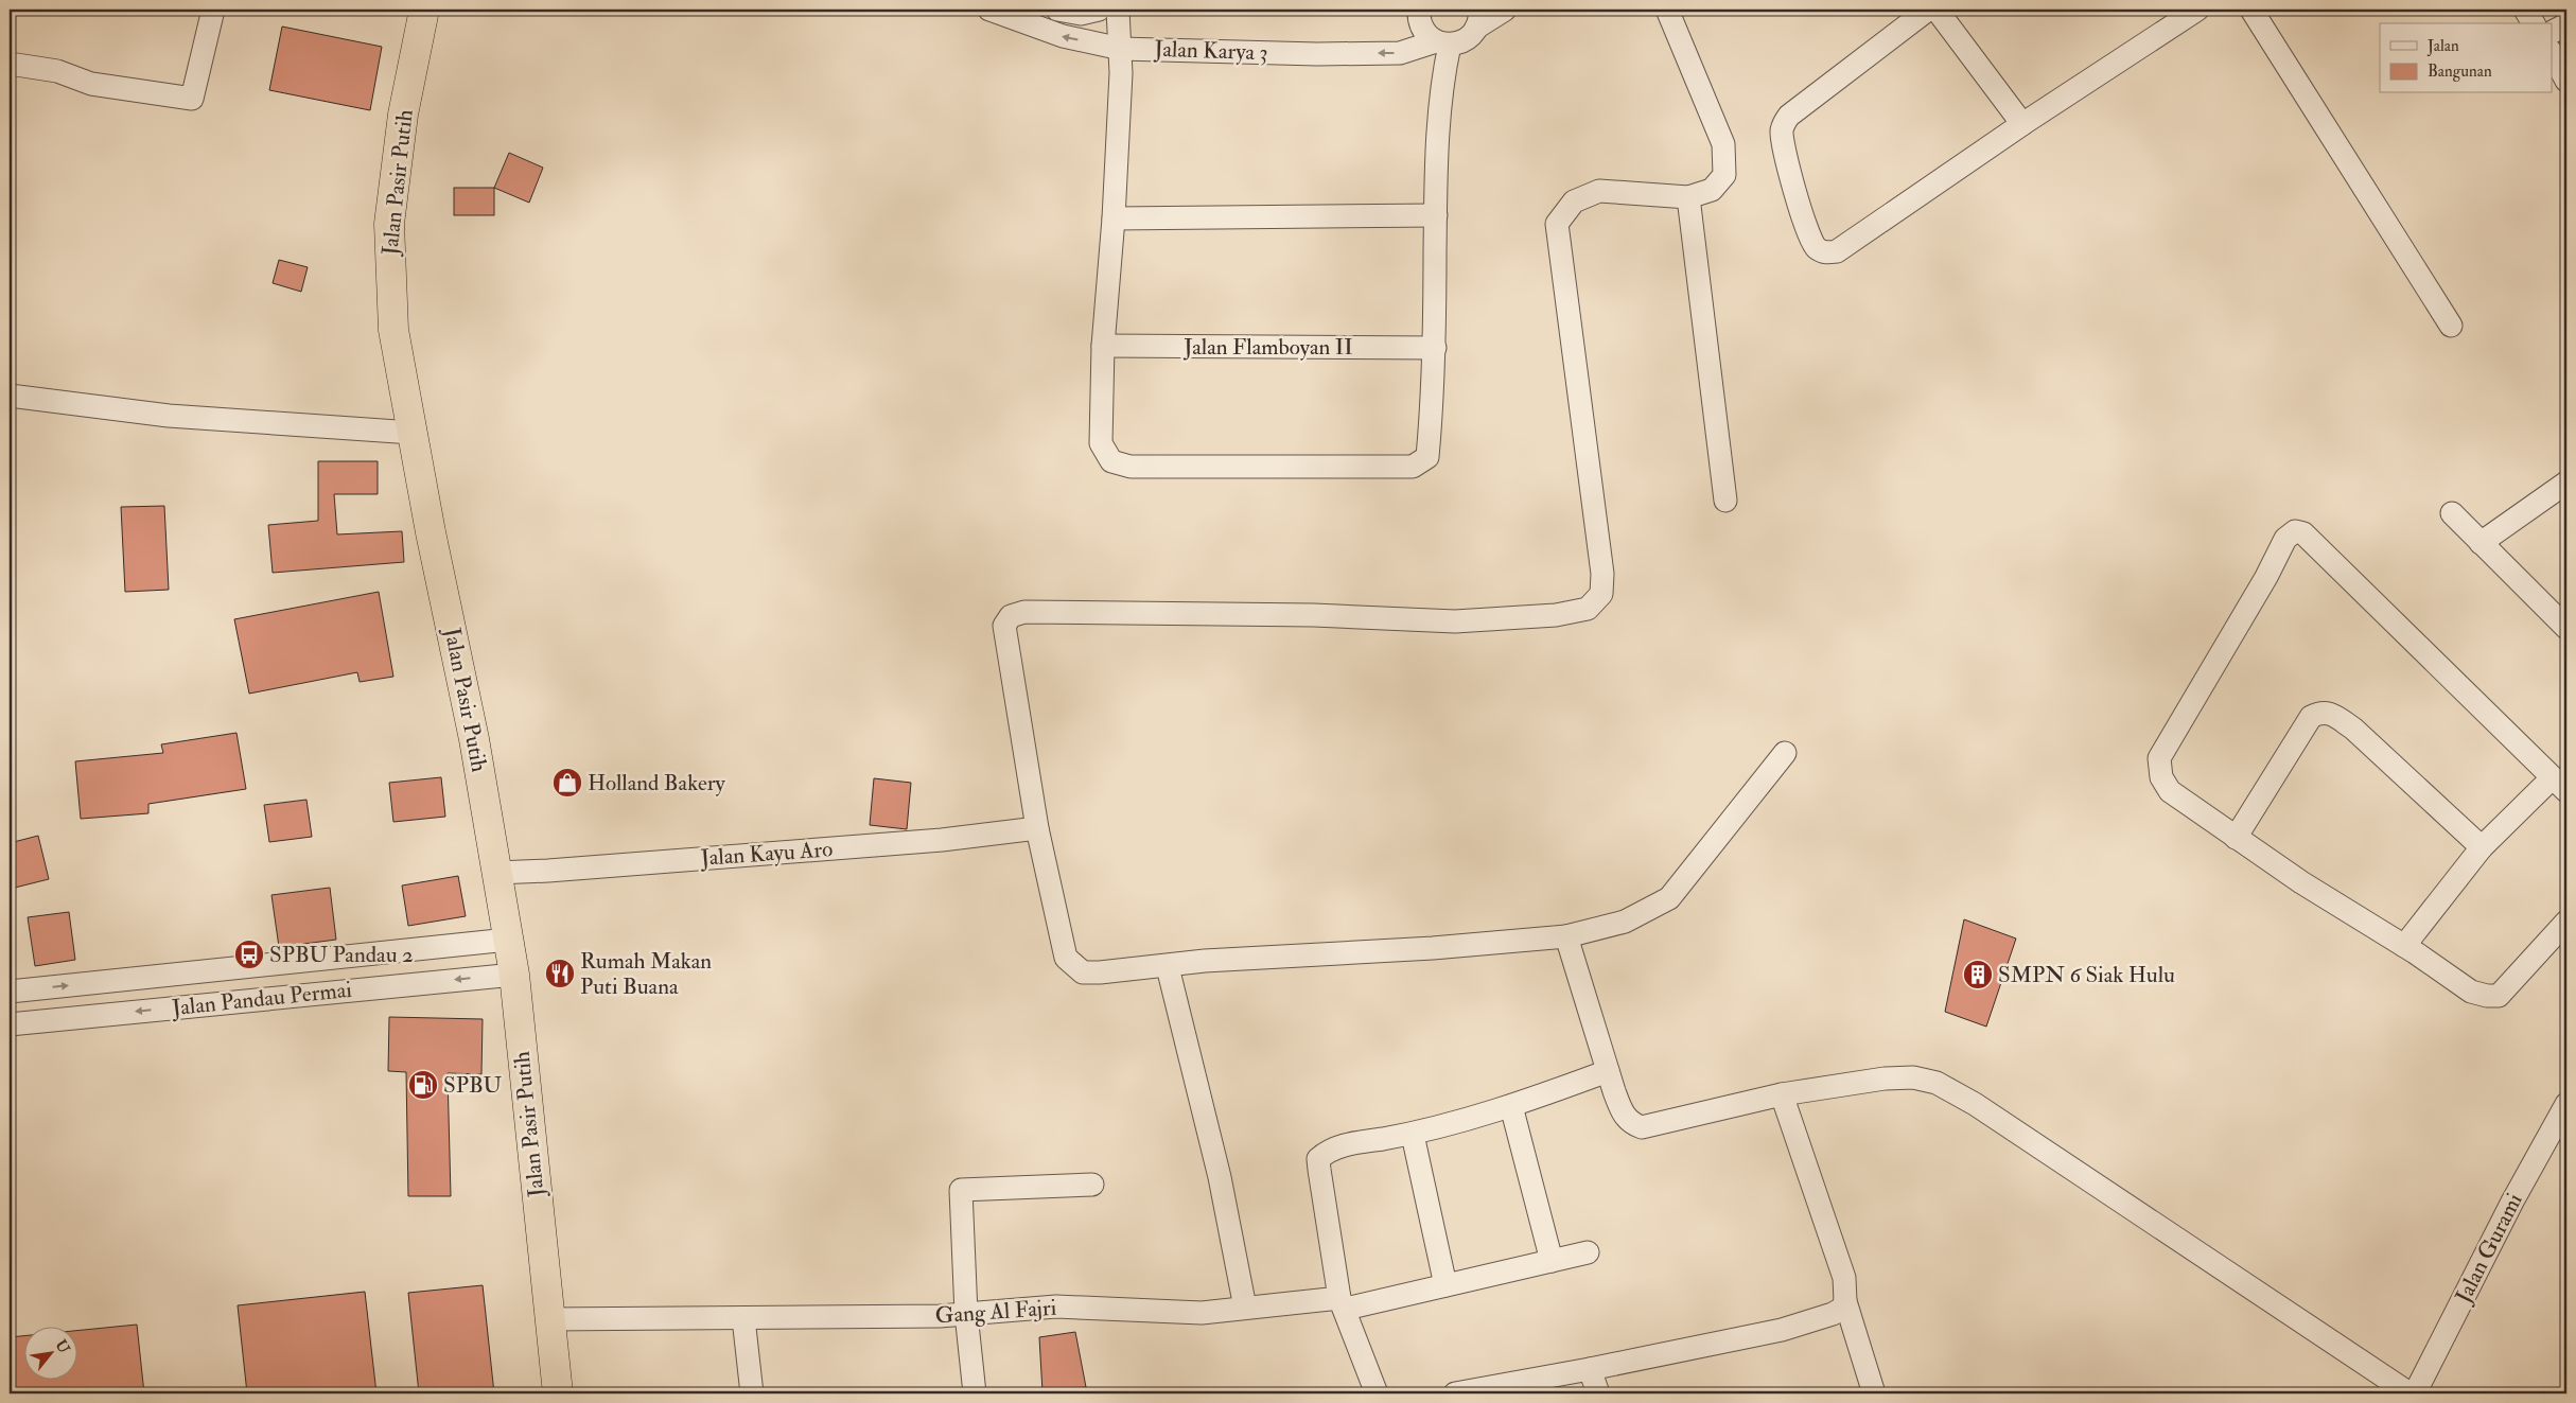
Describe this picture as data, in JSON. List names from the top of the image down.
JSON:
{
  "streets": {
    "highway": ["Jalan Pasir Putih"],
    "street": [
      "Jalan Karya 3",
      "Jalan Flamboyan II",
      "Jalan Kayu Aro",
      "Jalan Pandau Permai",
      "Jalan Gurami",
      "Gang Al Fajri"
    ]
  },
  "crossings": [
    ["Jalan Pasir Putih", "Jalan Kayu Aro"],
    ["Jalan Pasir Putih", "Jalan Pandau Permai"],
    ["Jalan Pasir Putih", "Gang Al Fajri"]
  ],
  "places": {
    "shop": ["Holland Bakery"],
    "bus stop": ["SPBU Pandau 2"],
    "restaurant": ["Rumah Makan Puti Buana"],
    "building": ["SMPN 6 Siak Hulu"],
    "fuel station": ["SPBU"]
  },
  "legend": ["Jalan", "Bangunan"],
  "north": "top right"
}
